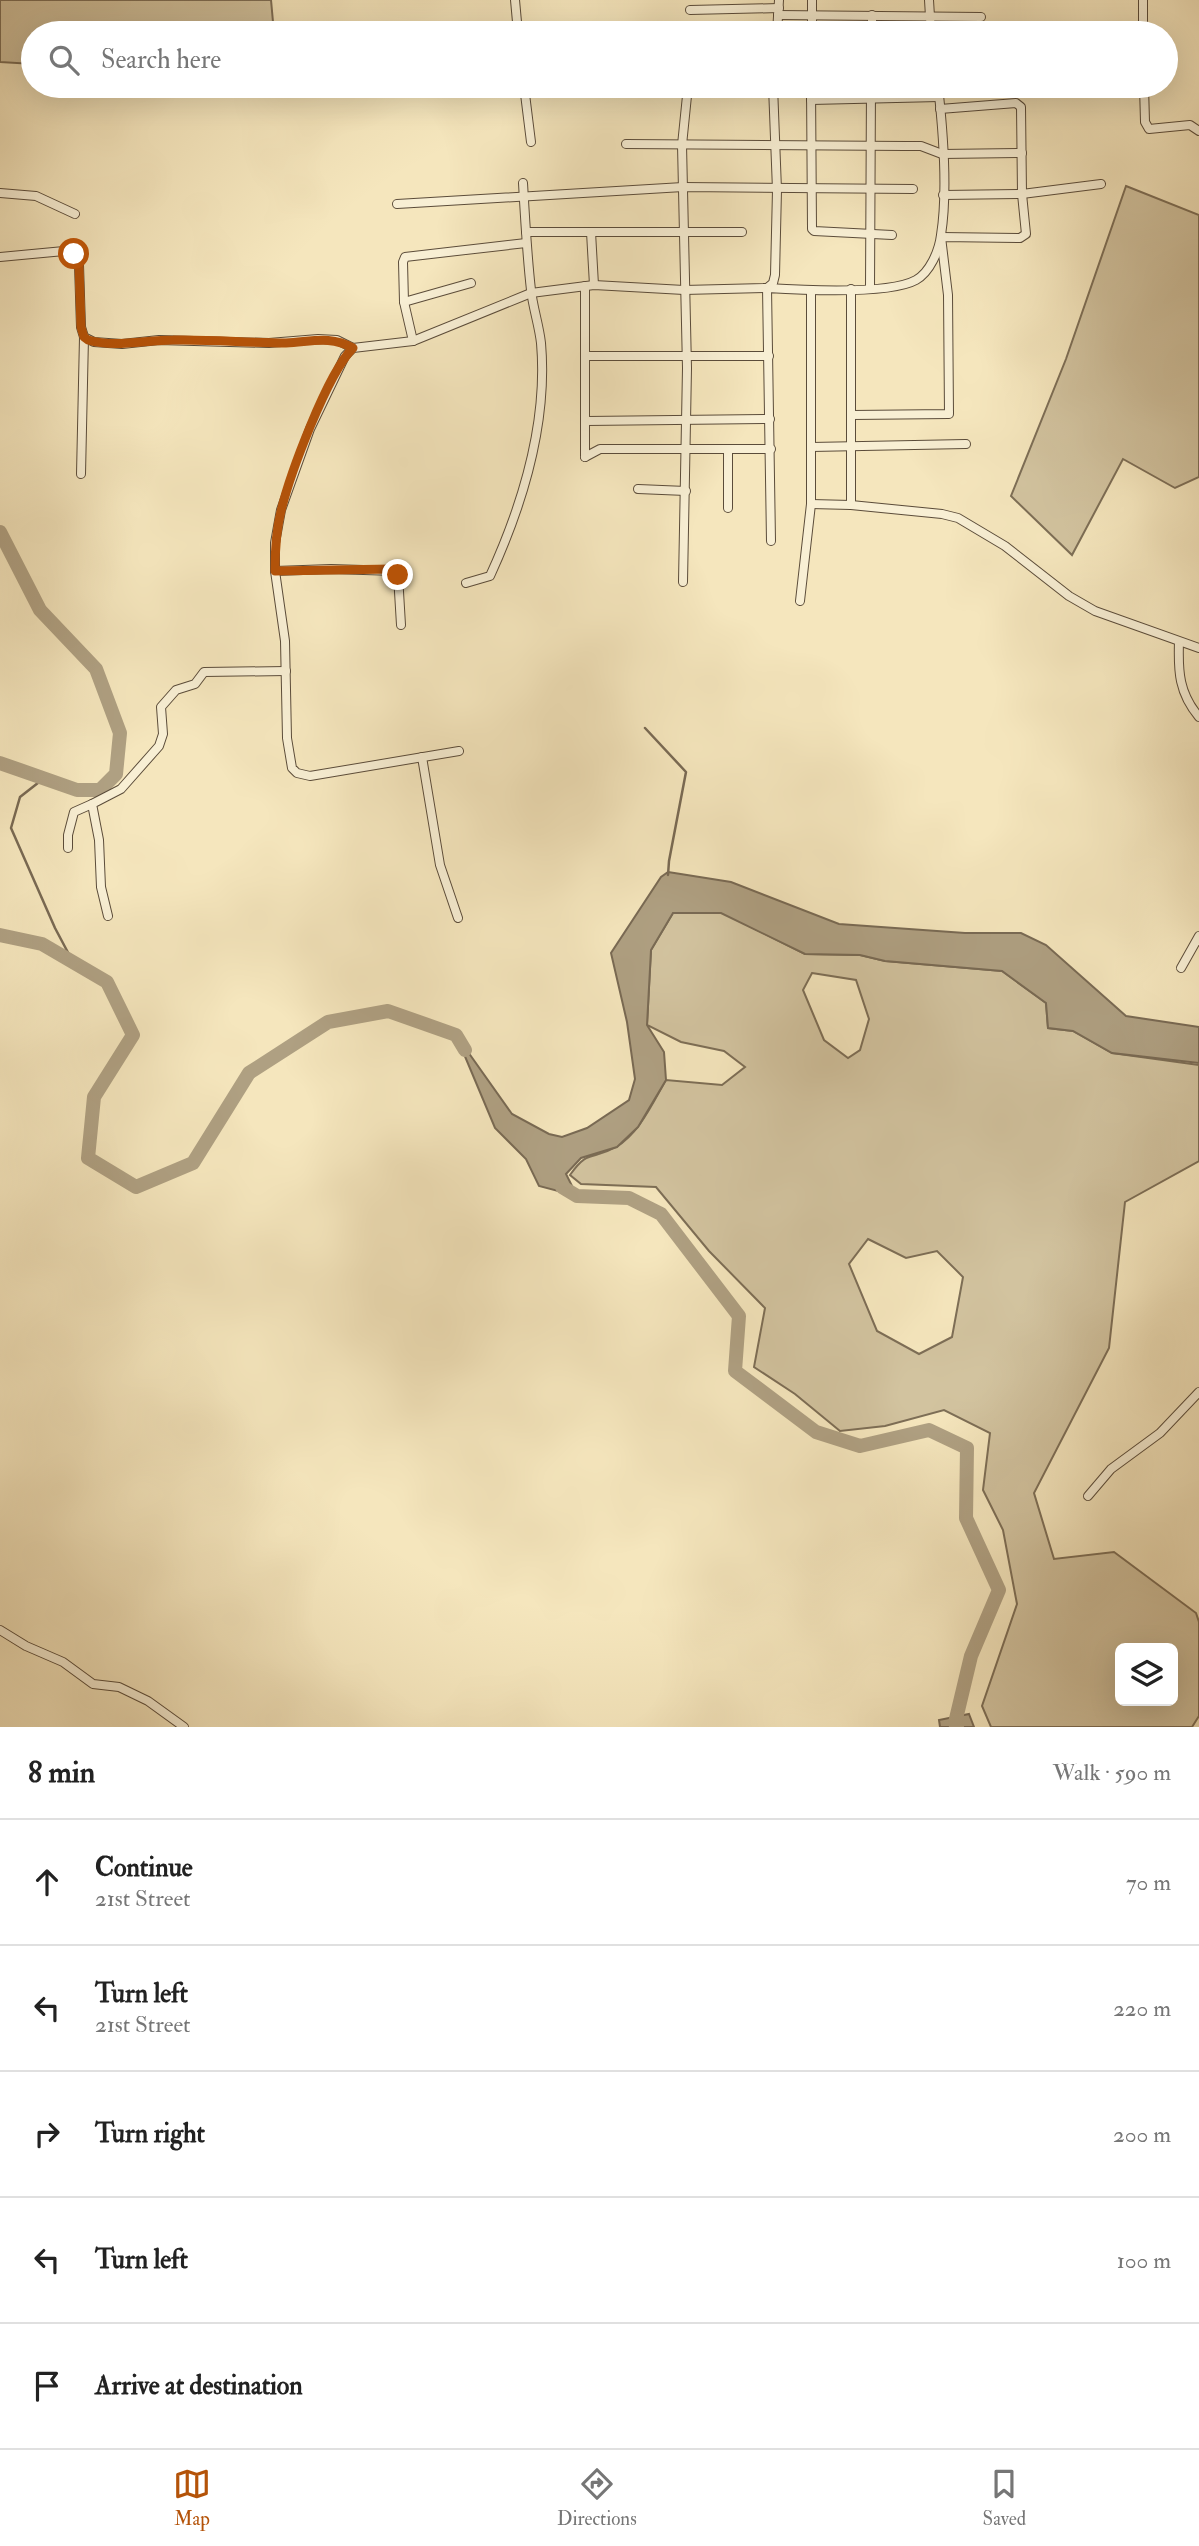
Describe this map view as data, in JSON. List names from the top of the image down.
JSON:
{
  "page": {
    "search": "Search here",
    "heading": ["8 min", "Walk · 590 m"],
    "list": [
      ["Continue", "21st Street", "70 m"],
      ["Turn left", "21st Street", "220 m"],
      ["Turn right", "200 m"],
      ["Turn left", "100 m"],
      "Arrive at destination"
    ],
    "nav": ["Map", "Directions", "Saved"]
  }
}
